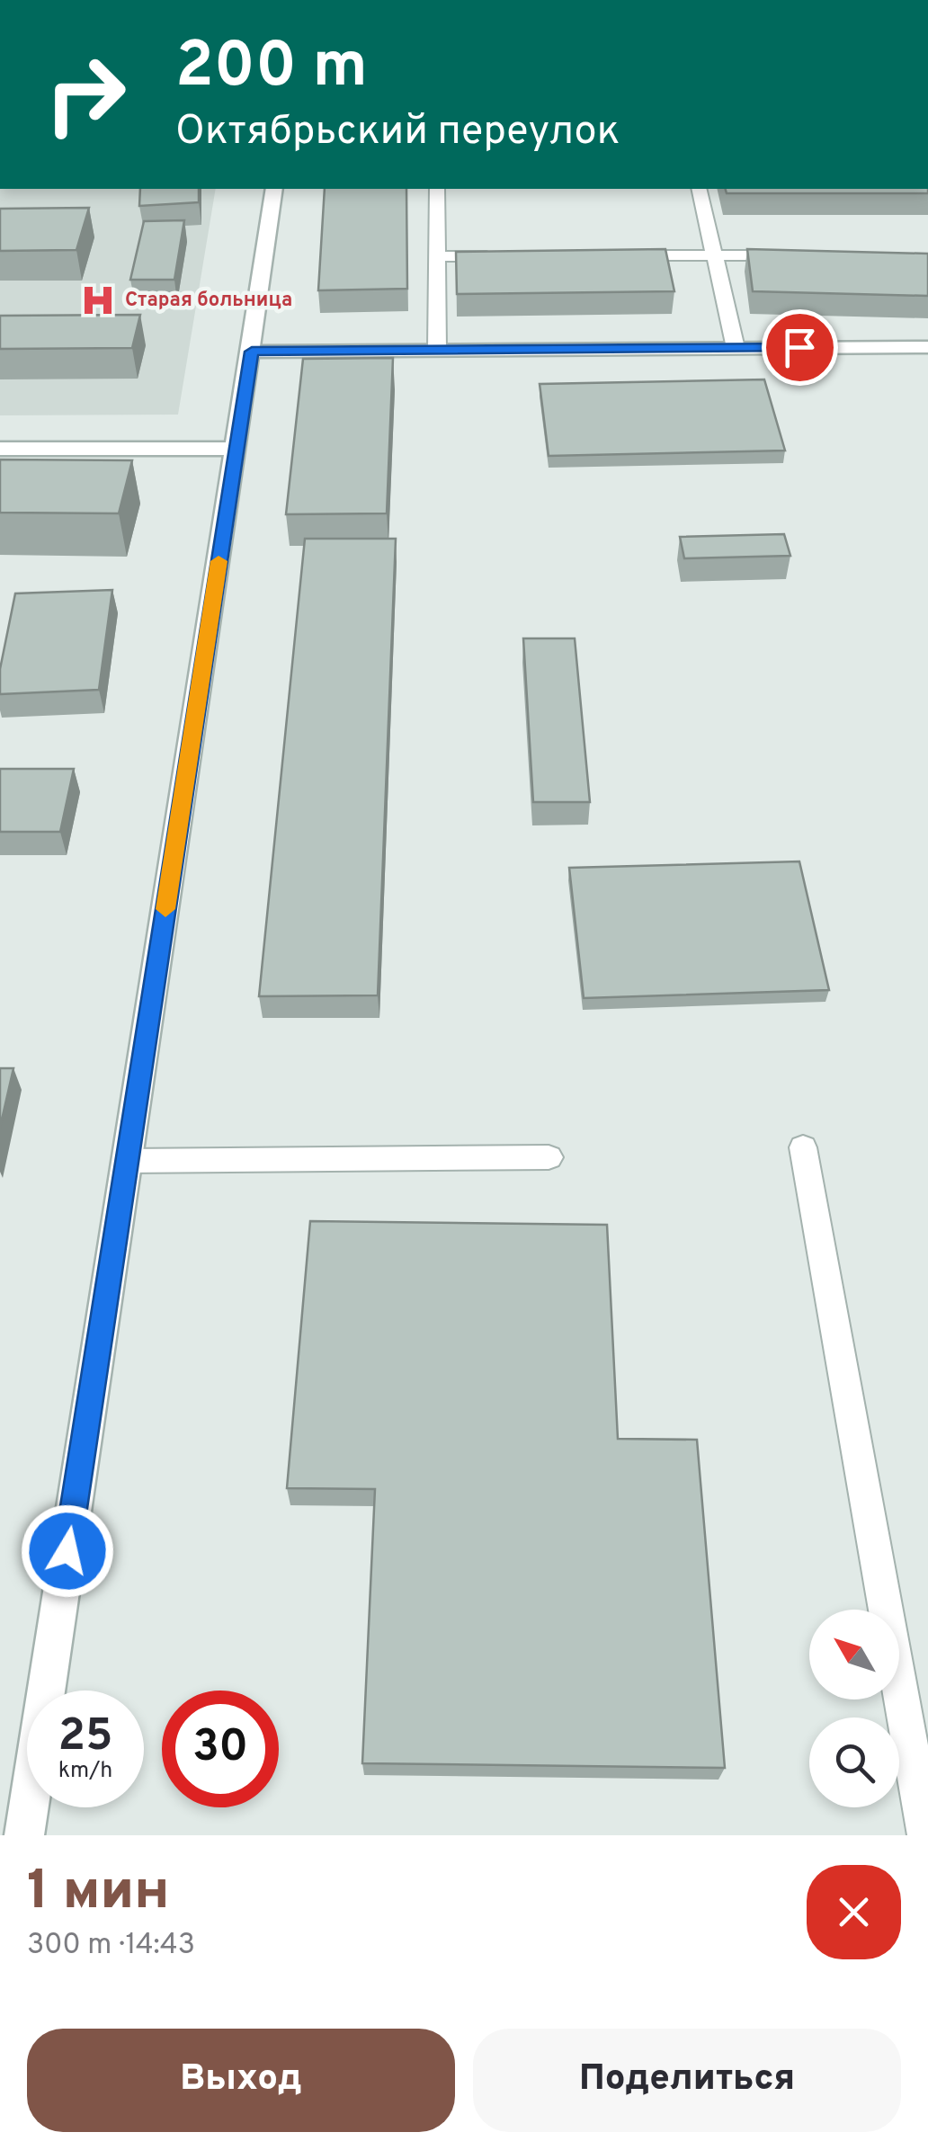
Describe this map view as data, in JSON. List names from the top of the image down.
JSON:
{
  "places": {
    "hospital": ["Старая больница"]
  },
  "north": "top left",
  "page": {
    "turn": ["200 m", "Октябрьский переулок"],
    "speed": "25 km/h",
    "limit": "30",
    "heading": ["1 мин", "300 m · 14:43"],
    "buttons": ["Выход", "Поделиться"]
  }
}
